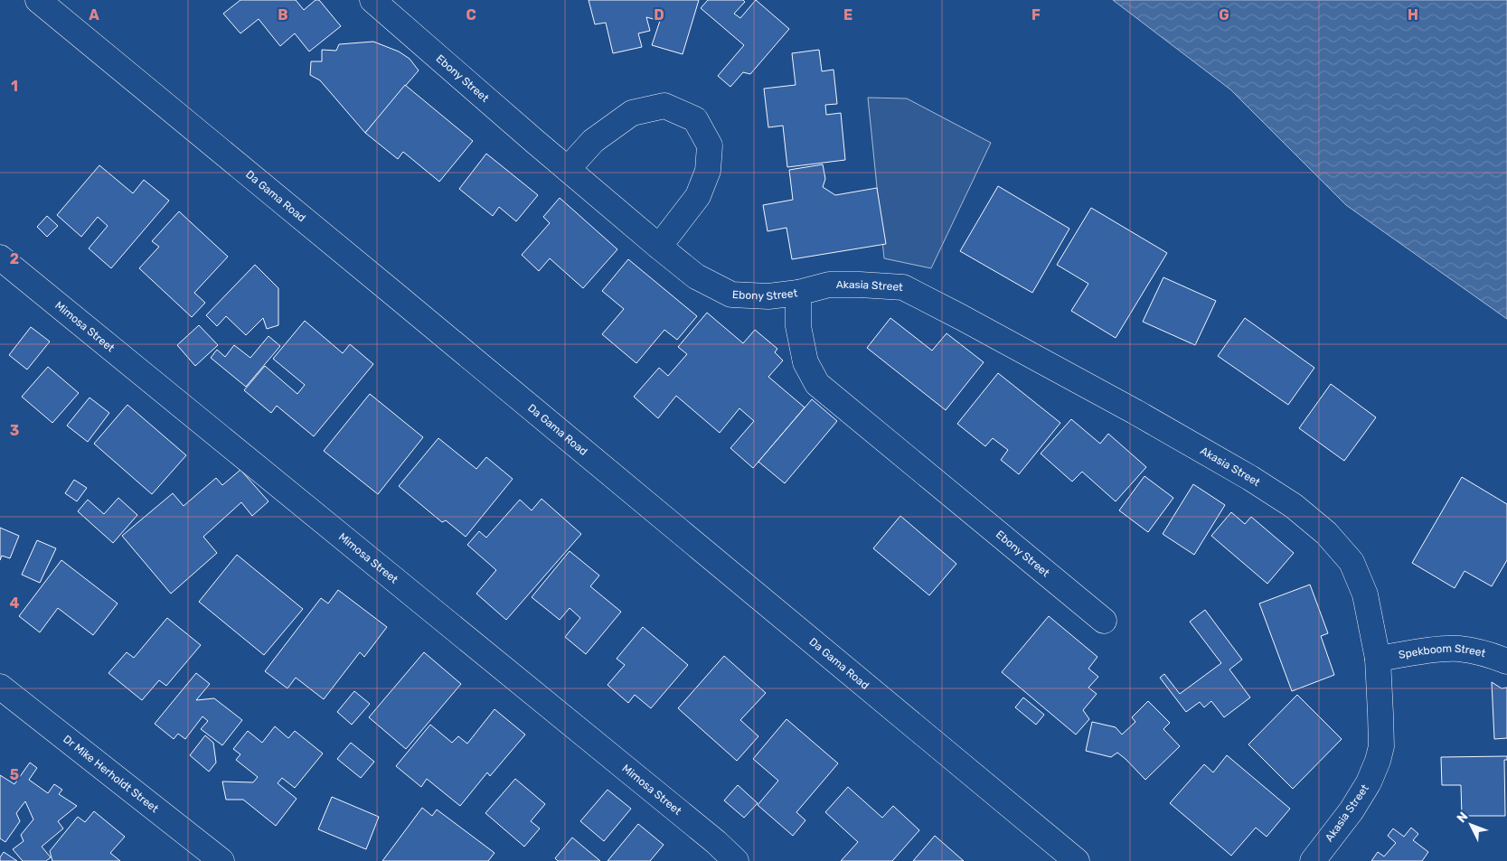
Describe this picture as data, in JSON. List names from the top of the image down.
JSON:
{
  "streets": {
    "street": [
      "Ebony Street",
      "Da Gama Road",
      "Akasia Street",
      "Mimosa Street",
      "Spekboom Street",
      "Dr Mike Herholdt Street"
    ]
  },
  "crossings": [
    ["Ebony Street", "Akasia Street"],
    ["Akasia Street", "Spekboom Street"]
  ],
  "north": "top left",
  "grid": {
    "columns": [
      "A",
      "B",
      "C",
      "D",
      "E",
      "F",
      "G",
      "H"
    ],
    "rows": [
      "1",
      "2",
      "3",
      "4",
      "5"
    ]
  }
}
